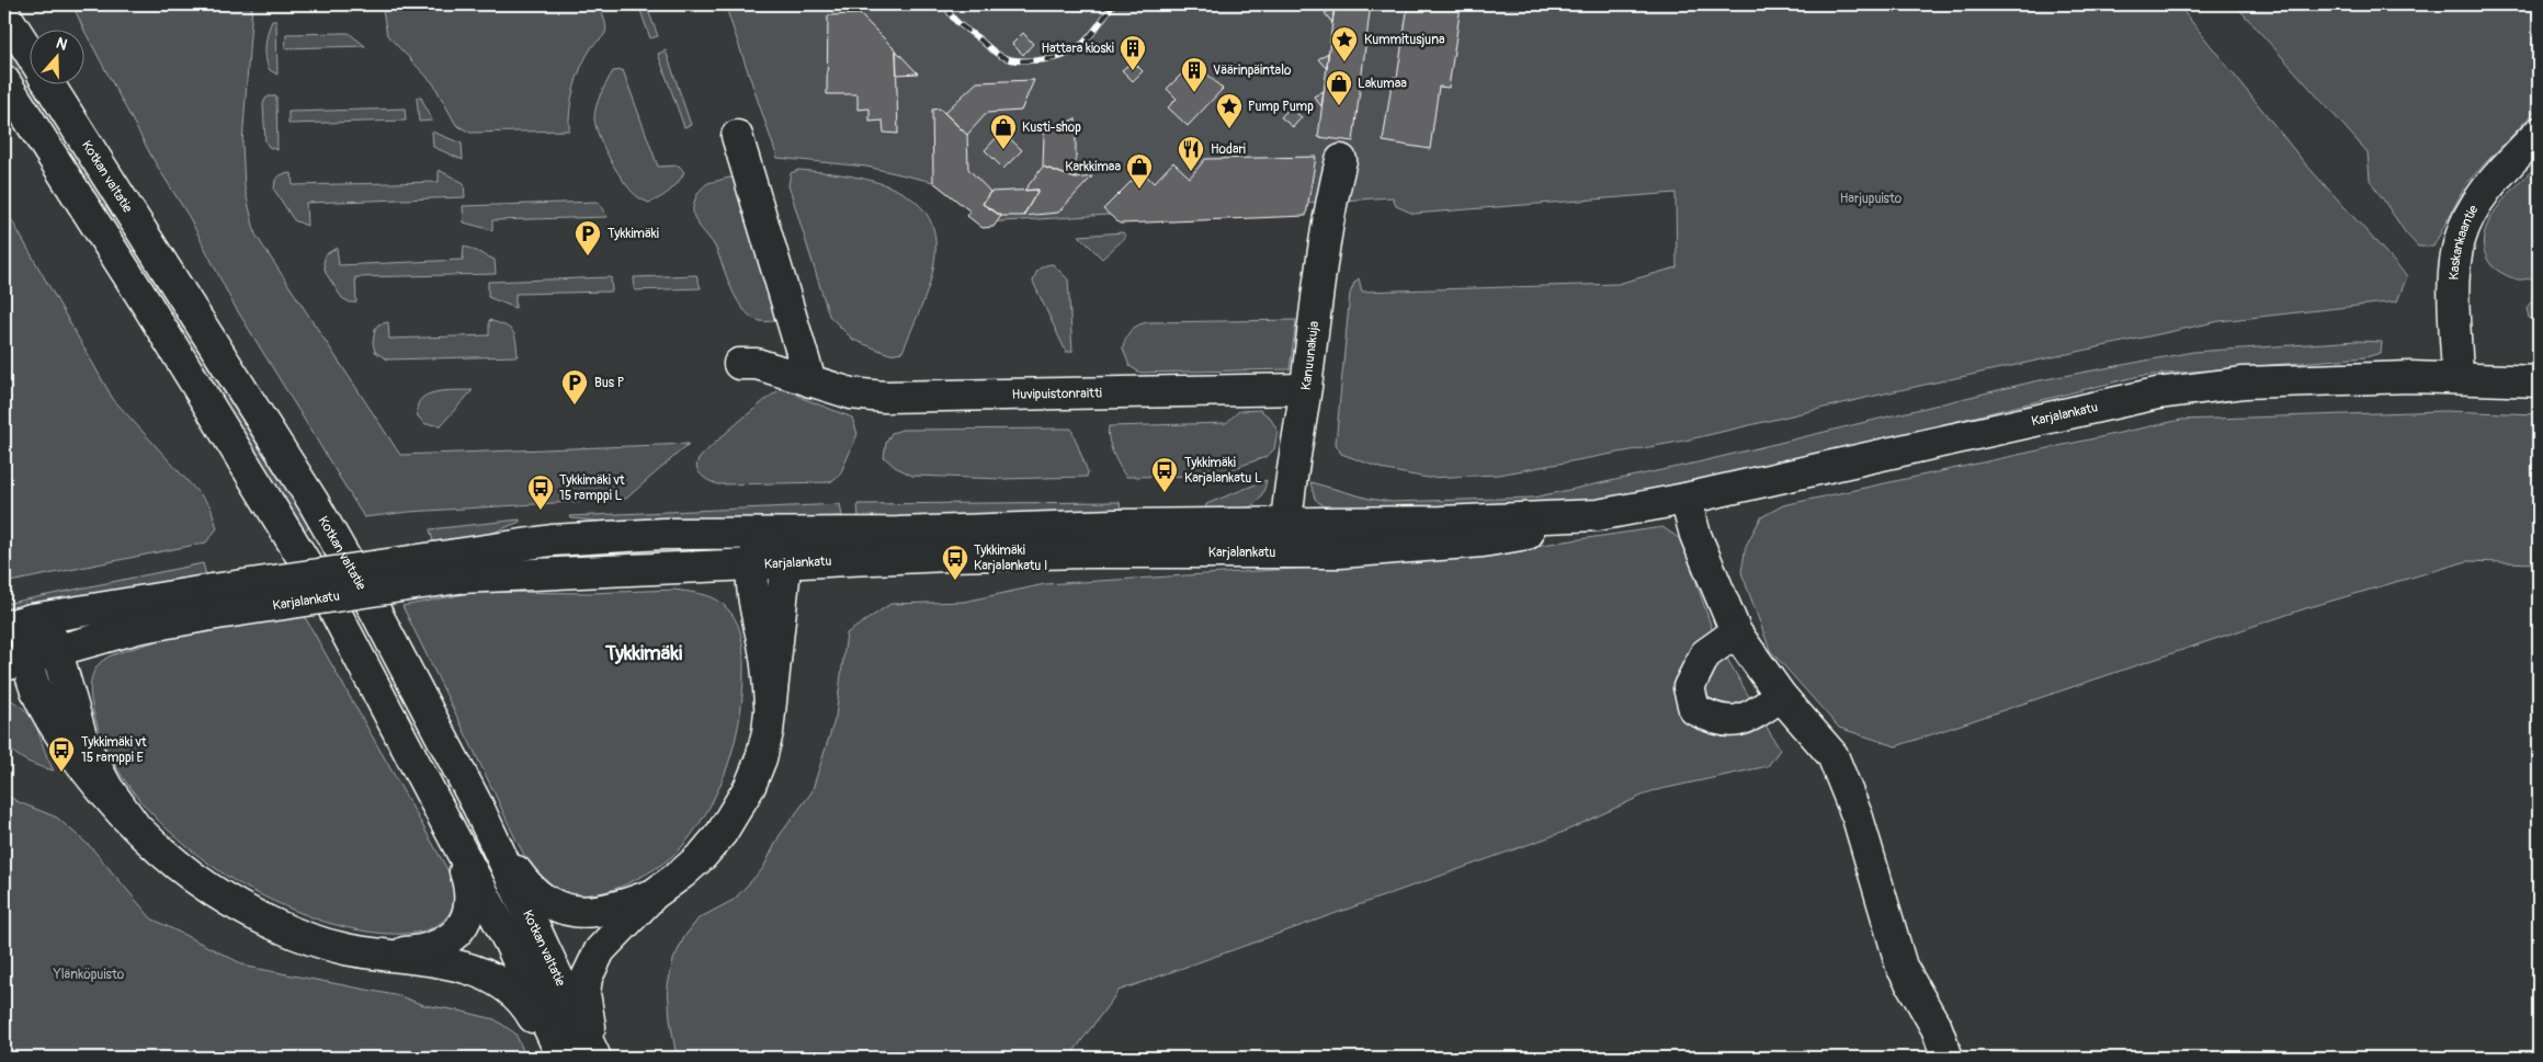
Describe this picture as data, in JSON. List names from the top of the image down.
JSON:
{
  "streets": {
    "main road": [
      "Kotkan valtatie",
      "Kaskankaantie",
      "Kanuunakuja",
      "Huvipuistonraitti",
      "Karjalankatu"
    ]
  },
  "crossings": [
    ["Kaskankaantie", "Karjalankatu"],
    ["Kanuunakuja", "Huvipuistonraitti"],
    ["Kanuunakuja", "Karjalankatu"]
  ],
  "districts": ["Tykkimäki"],
  "parks": ["Harjupuisto", "Ylänköpuisto"],
  "places": {
    "place": ["Kummitusjuna", "Pump Pump"],
    "building": ["Hattara kioski", "Väärinpäintalo"],
    "shop": ["Lakumaa", "Kusti-shop", "Karkkimaa"],
    "restaurant": ["Hodari"],
    "parking": ["Tykkimäki", "Bus P"],
    "bus stop": [
      "Tykkimäki Karjalankatu L",
      "Tykkimäki vt 15 ramppi L",
      "Tykkimäki Karjalankatu I",
      "Tykkimäki vt 15 ramppi E"
    ]
  },
  "north": "top"
}
